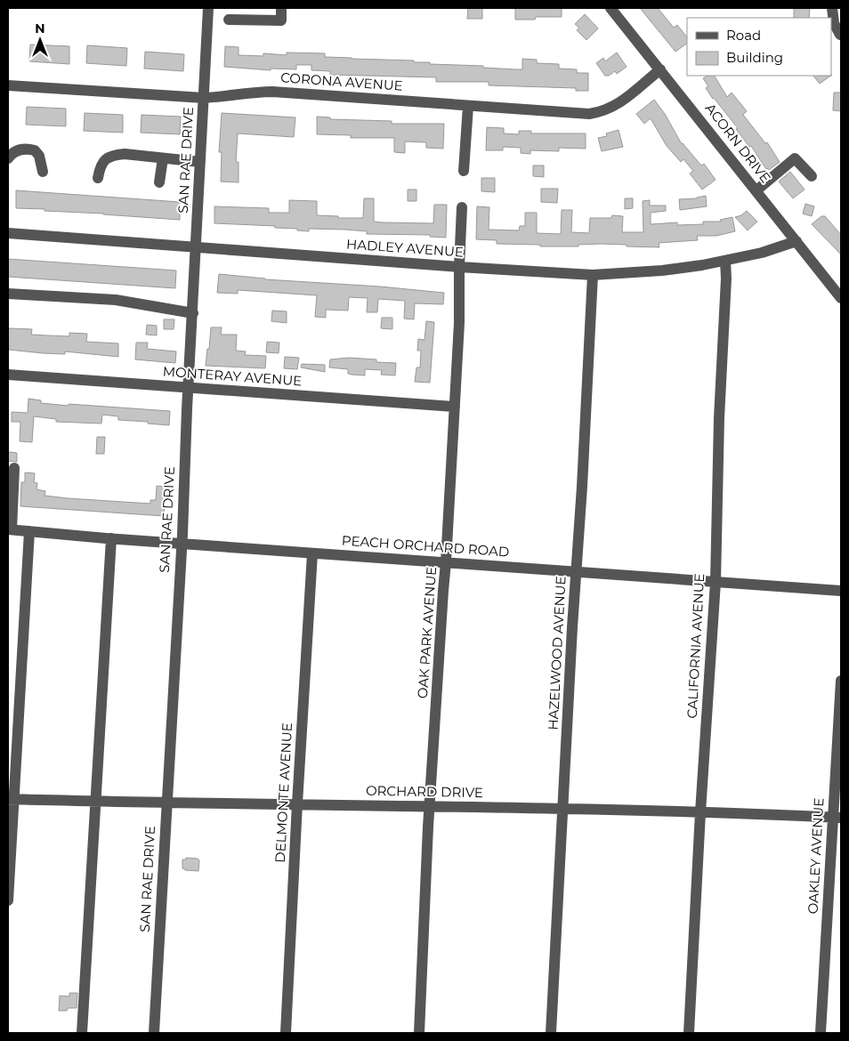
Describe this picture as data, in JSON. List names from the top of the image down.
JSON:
{
  "streets": {
    "street": [
      "CORONA AVENUE",
      "ACORN DRIVE",
      "SAN RAE DRIVE",
      "HADLEY AVENUE",
      "MONTERAY AVENUE",
      "PEACH ORCHARD ROAD",
      "OAK PARK AVENUE",
      "CALIFORNIA AVENUE",
      "HAZELWOOD AVENUE",
      "ORCHARD DRIVE",
      "DELMONTE AVENUE",
      "OAKLEY AVENUE"
    ]
  },
  "crossings": [
    ["CORONA AVENUE", "ACORN DRIVE"],
    ["CORONA AVENUE", "SAN RAE DRIVE"],
    ["ACORN DRIVE", "HADLEY AVENUE"],
    ["SAN RAE DRIVE", "HADLEY AVENUE"],
    ["SAN RAE DRIVE", "MONTERAY AVENUE"],
    ["SAN RAE DRIVE", "PEACH ORCHARD ROAD"],
    ["SAN RAE DRIVE", "ORCHARD DRIVE"],
    ["HADLEY AVENUE", "OAK PARK AVENUE"],
    ["HADLEY AVENUE", "CALIFORNIA AVENUE"],
    ["HADLEY AVENUE", "HAZELWOOD AVENUE"],
    ["MONTERAY AVENUE", "OAK PARK AVENUE"],
    ["PEACH ORCHARD ROAD", "OAK PARK AVENUE"],
    ["PEACH ORCHARD ROAD", "CALIFORNIA AVENUE"],
    ["PEACH ORCHARD ROAD", "HAZELWOOD AVENUE"],
    ["PEACH ORCHARD ROAD", "DELMONTE AVENUE"],
    ["OAK PARK AVENUE", "ORCHARD DRIVE"],
    ["CALIFORNIA AVENUE", "ORCHARD DRIVE"],
    ["HAZELWOOD AVENUE", "ORCHARD DRIVE"],
    ["ORCHARD DRIVE", "DELMONTE AVENUE"],
    ["ORCHARD DRIVE", "OAKLEY AVENUE"]
  ],
  "legend": ["Road", "Building"],
  "north": "top"
}
